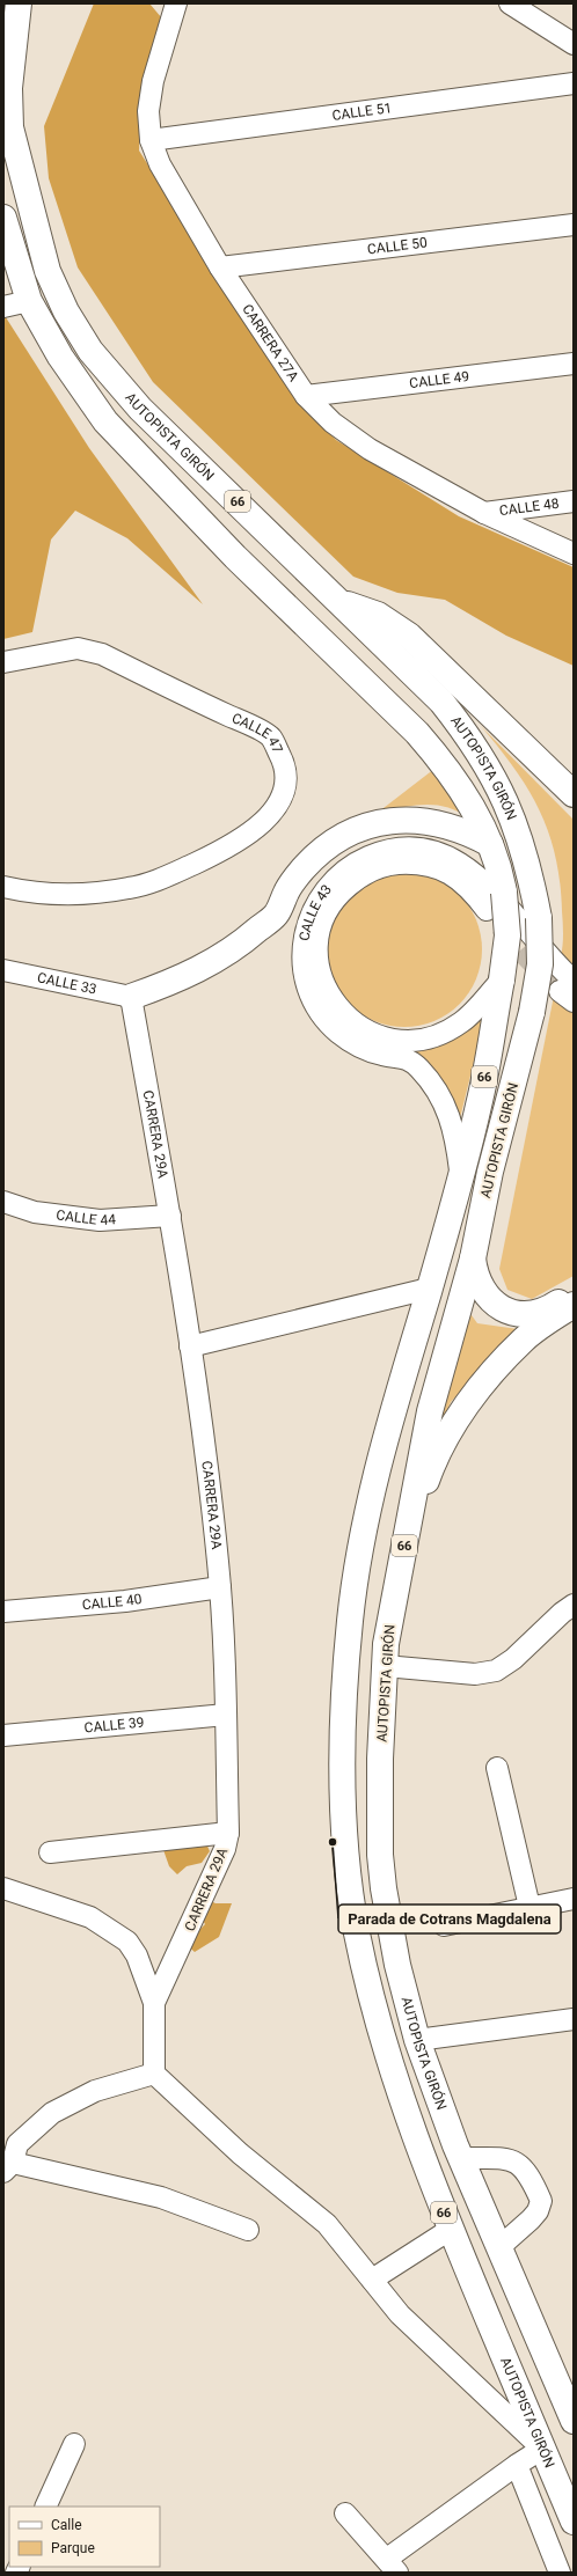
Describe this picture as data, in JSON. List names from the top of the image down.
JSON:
{
  "streets": {
    "highway": ["AUTOPISTA GIRÓN", "66"],
    "street": [
      "CALLE 51",
      "CALLE 50",
      "CARRERA 27A",
      "CALLE 49",
      "CALLE 48",
      "CALLE 47",
      "CALLE 43",
      "CALLE 33",
      "CARRERA 29A",
      "CALLE 44",
      "CALLE 40",
      "CALLE 39"
    ]
  },
  "crossings": [
    ["CALLE 51", "CARRERA 27A"],
    ["CALLE 50", "CARRERA 27A"],
    ["CARRERA 27A", "CALLE 49"],
    ["CARRERA 27A", "CALLE 48"],
    ["AUTOPISTA GIRÓN", "CALLE 43"],
    ["CALLE 33", "CARRERA 29A"],
    ["CARRERA 29A", "CALLE 44"],
    ["CARRERA 29A", "CALLE 40"],
    ["CARRERA 29A", "CALLE 39"]
  ],
  "places": ["Parada de Cotrans Magdalena"],
  "legend": ["Calle", "Parque"]
}
